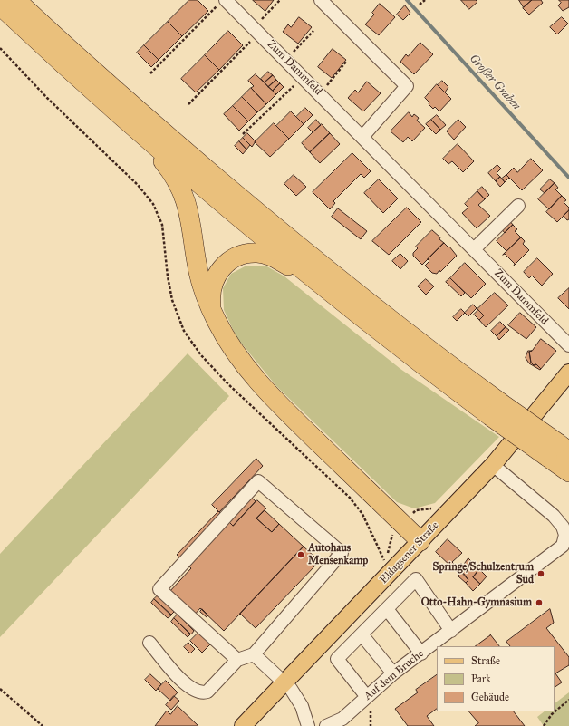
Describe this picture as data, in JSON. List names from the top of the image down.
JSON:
{
  "streets": {
    "main road": ["Eldagsener Straße"],
    "street": ["Zum Dammfeld", "Auf dem Bruche"]
  },
  "crossings": [
    ["Eldagsener Straße", "Auf dem Bruche"]
  ],
  "water": ["Großer Graben"],
  "places": ["Autohaus Mensenkamp", "Springe/Schulzentrum Süd", "Otto-Hahn-Gymnasium"],
  "legend": ["Straße", "Park", "Gebäude"]
}
